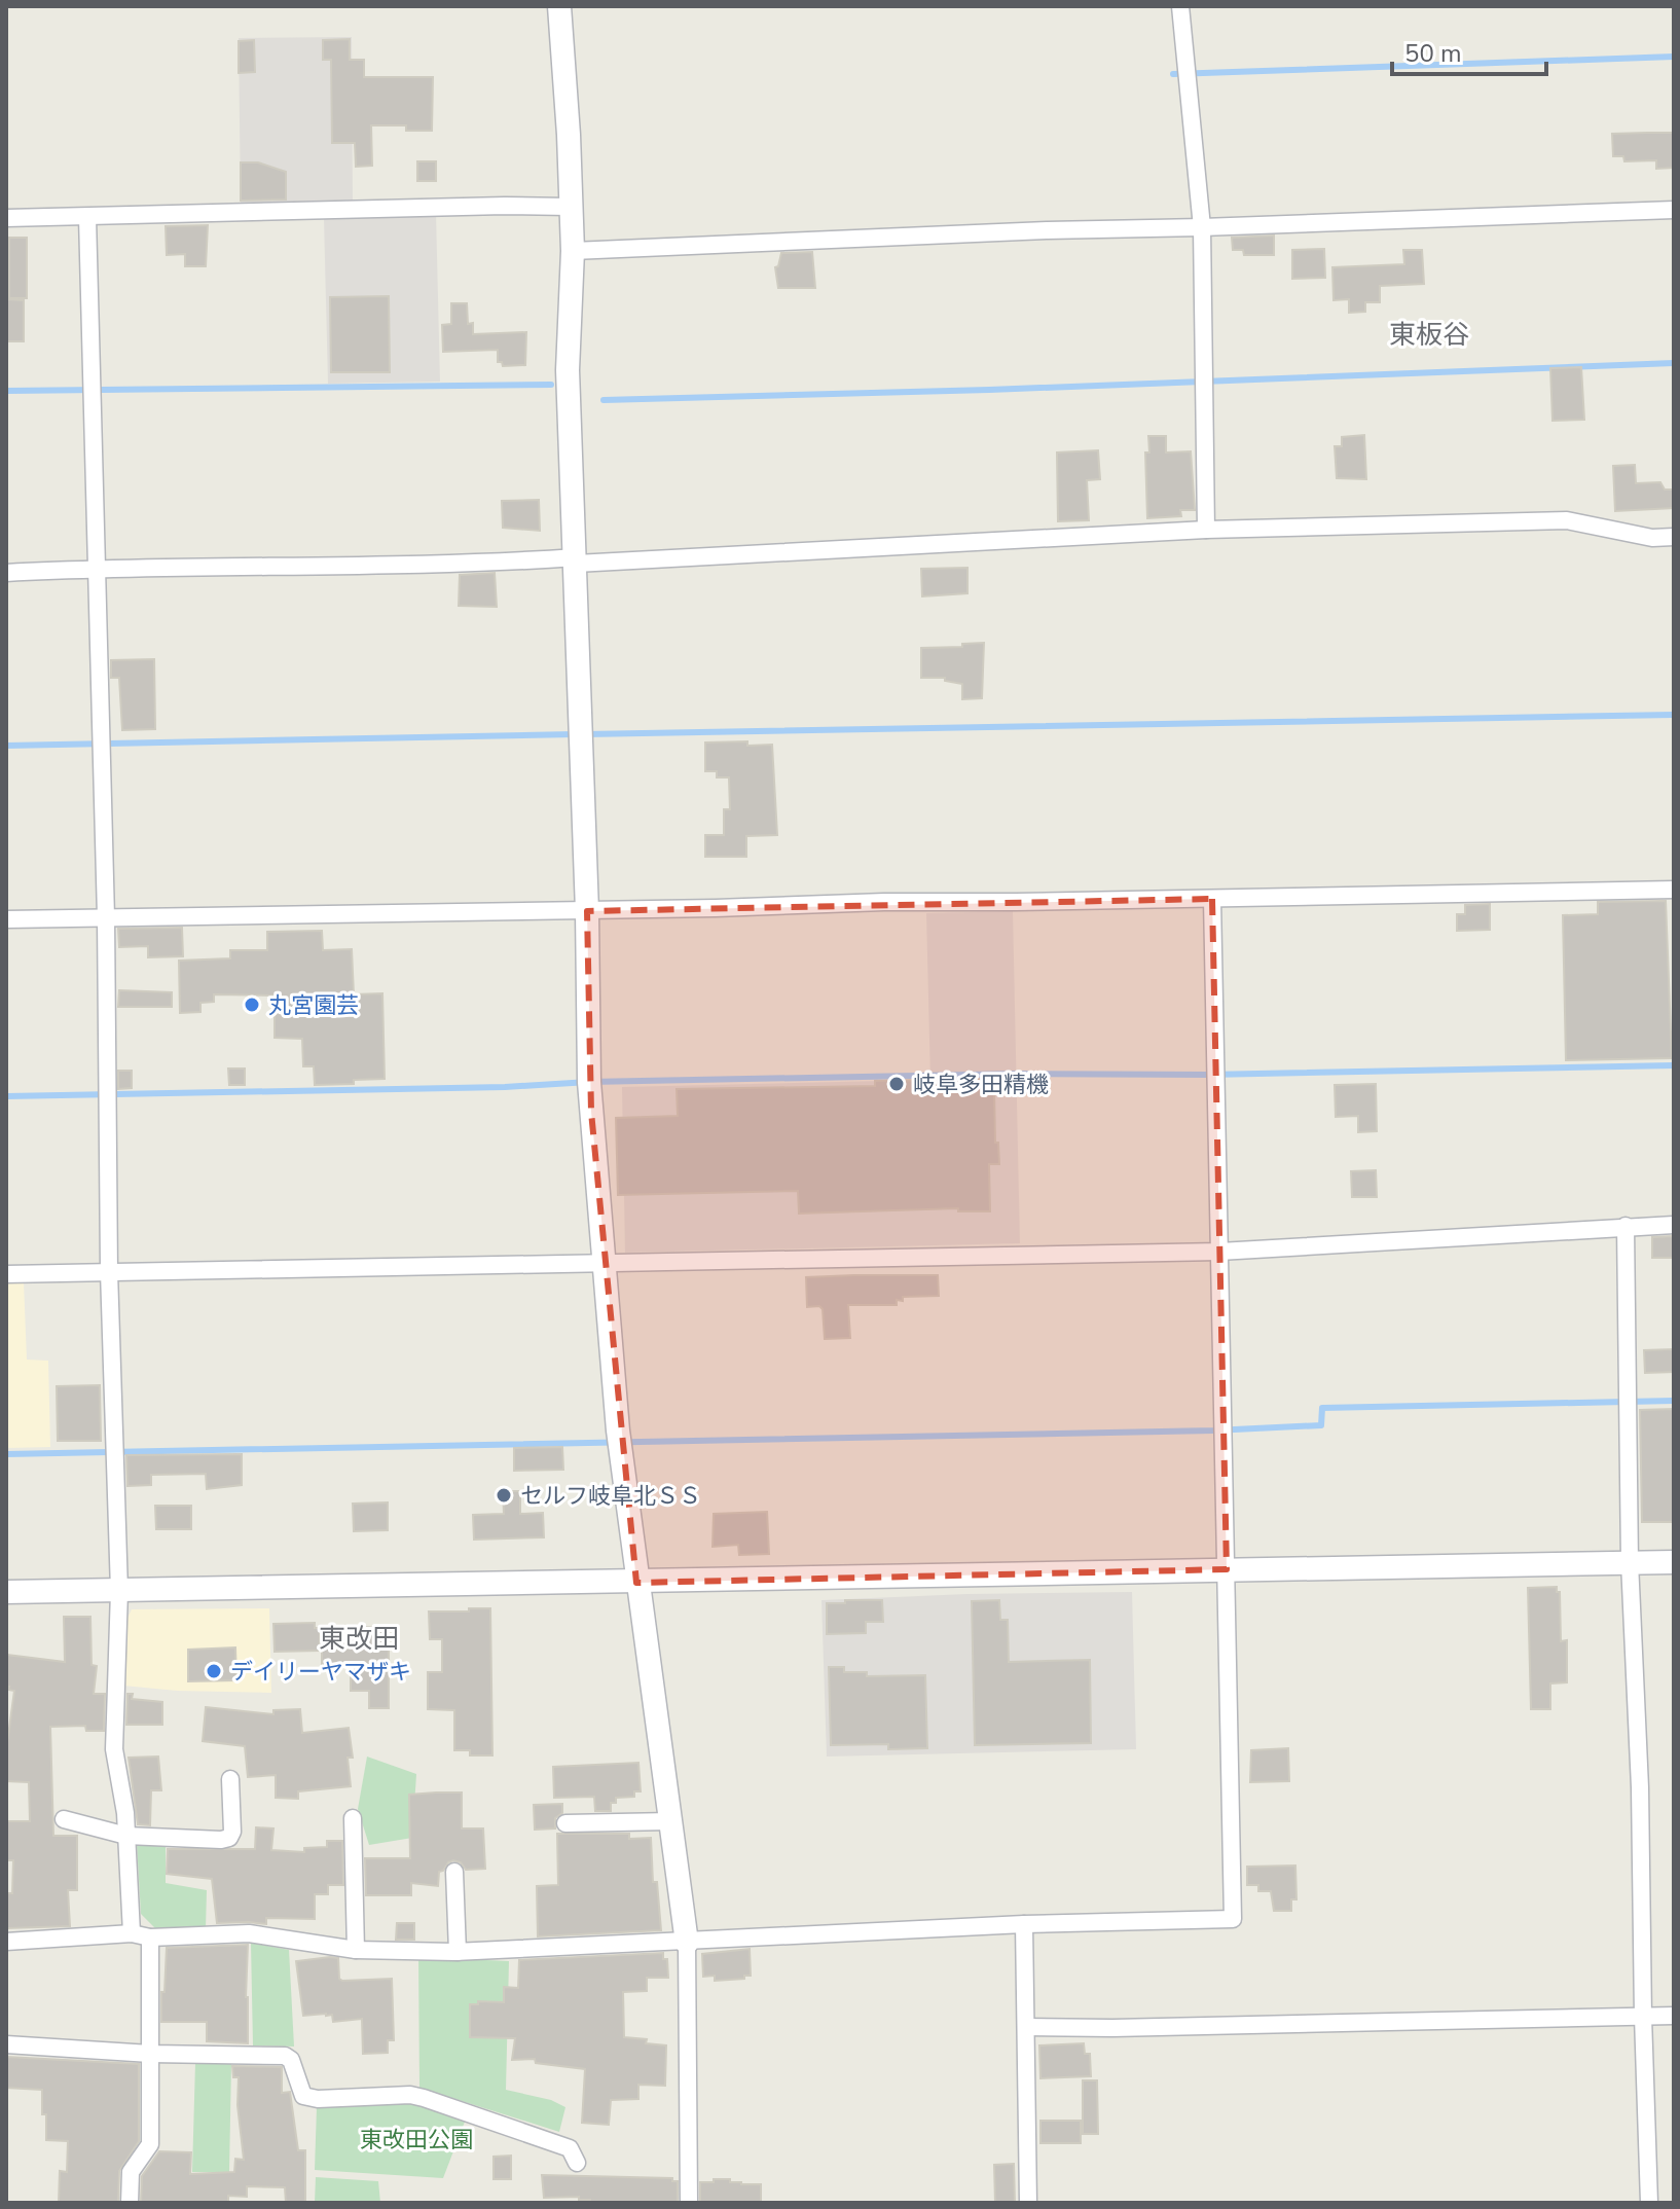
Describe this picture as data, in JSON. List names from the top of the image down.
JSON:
{
  "districts": ["東板谷", "東改田"],
  "parks": ["東改田公園"],
  "places": [
    "丸宮園芸",
    "岐阜多田精機",
    "セルフ岐阜北ＳＳ",
    "デイリーヤマザキ"
  ],
  "scale_bar": "50 m"
}
